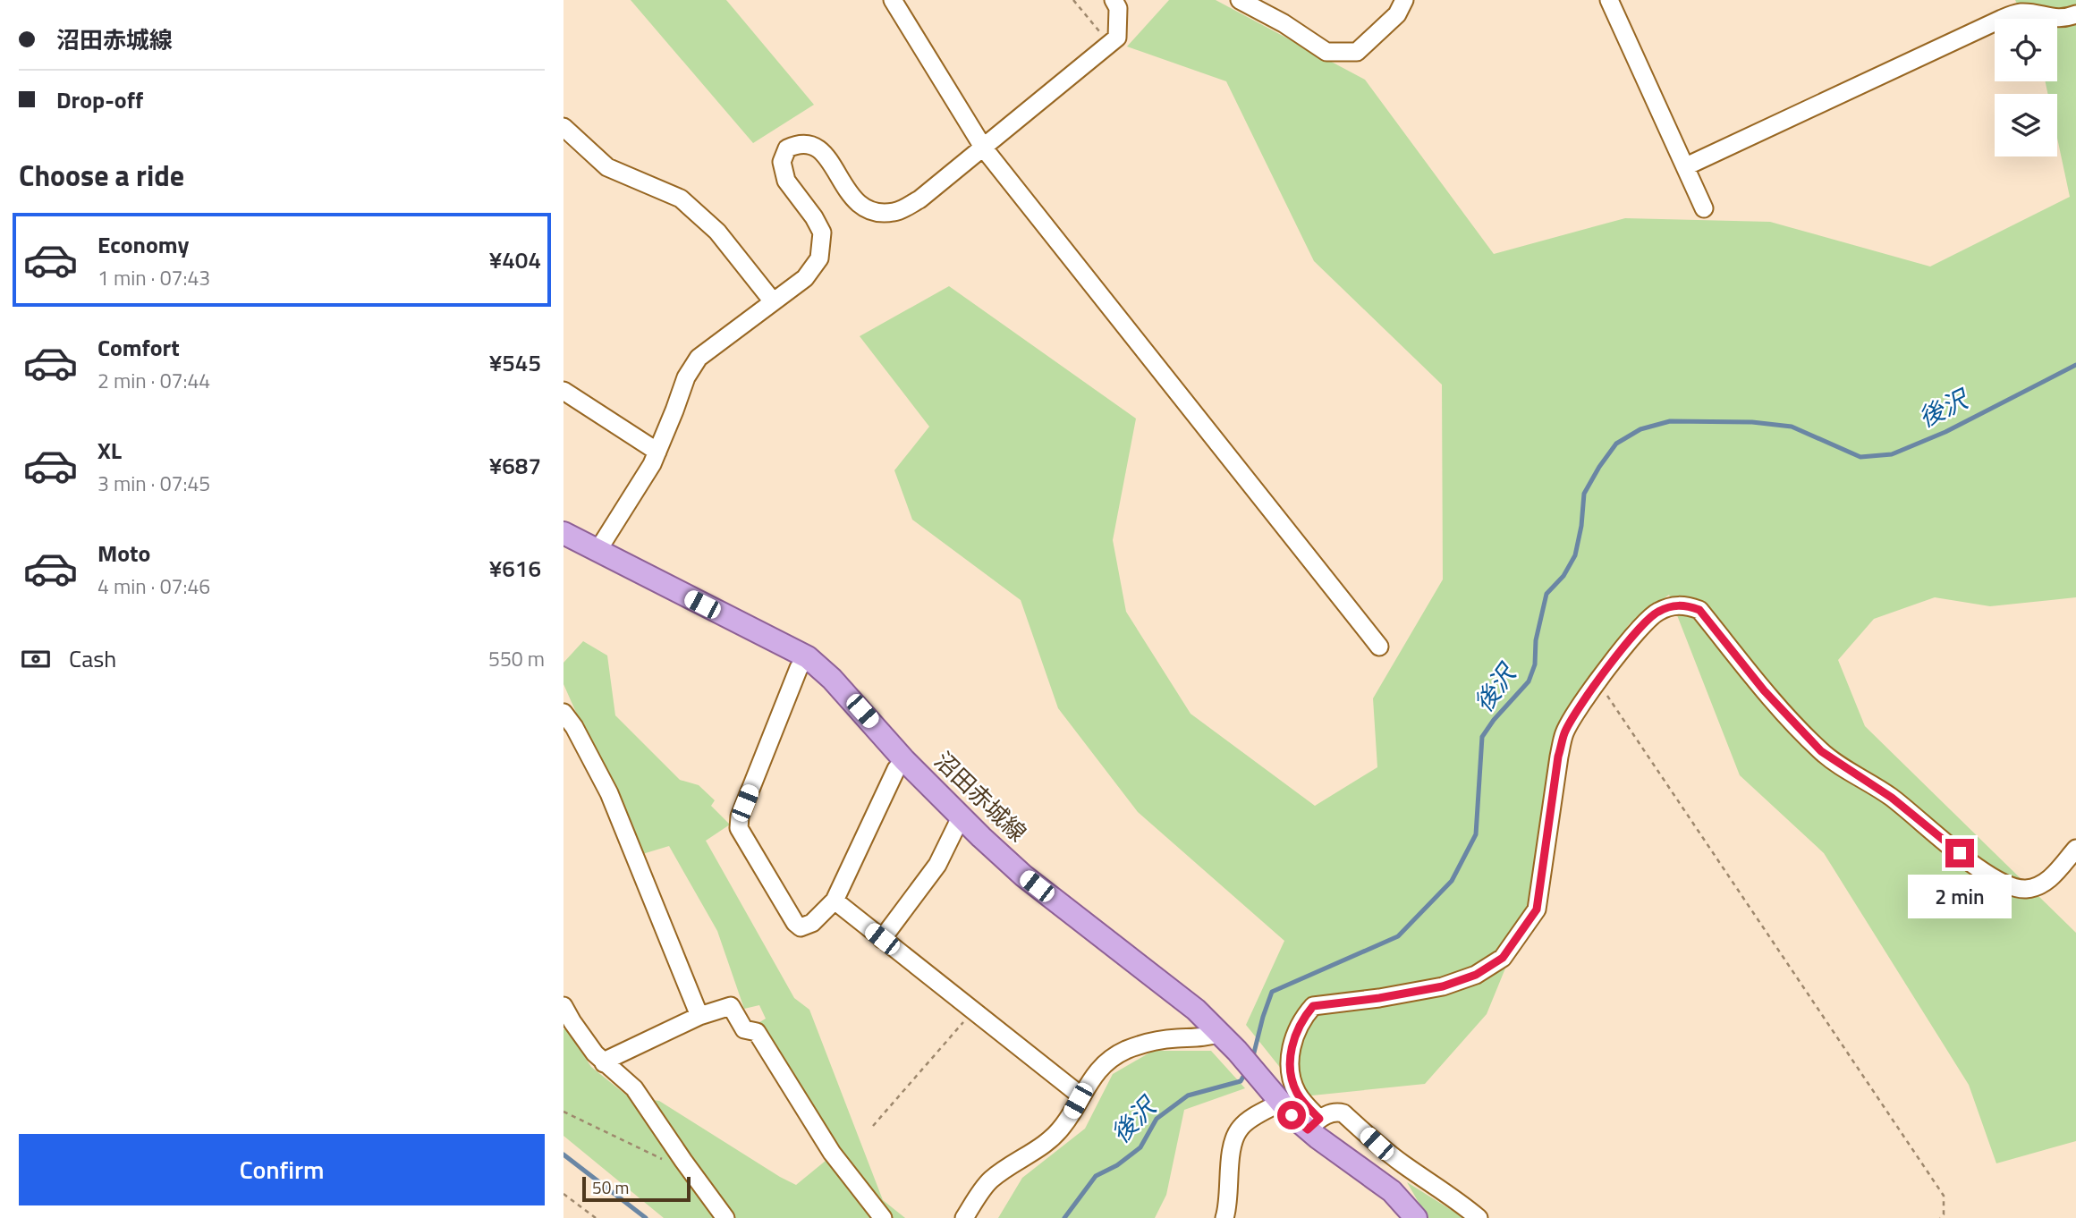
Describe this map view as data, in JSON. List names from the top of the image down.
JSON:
{
  "streets": {
    "main road": ["沼田赤城線"]
  },
  "water": ["後沢"],
  "scale_bar": "50 m",
  "page": {
    "banner": ["沼田赤城線", "Drop-off"],
    "heading": "Choose a ride",
    "list": [
      {
        "name": "Economy",
        "note": "1 min · 07:43",
        "value": "¥404"
      },
      {
        "name": "Comfort",
        "note": "2 min · 07:44",
        "value": "¥545"
      },
      {
        "name": "XL",
        "note": "3 min · 07:45",
        "value": "¥687"
      },
      {
        "name": "Moto",
        "note": "4 min · 07:46",
        "value": "¥616"
      }
    ],
    "pay": ["Cash", "550 m"],
    "bubble": "2 min",
    "buttons": "Confirm",
    "scale": "50 m"
  }
}
